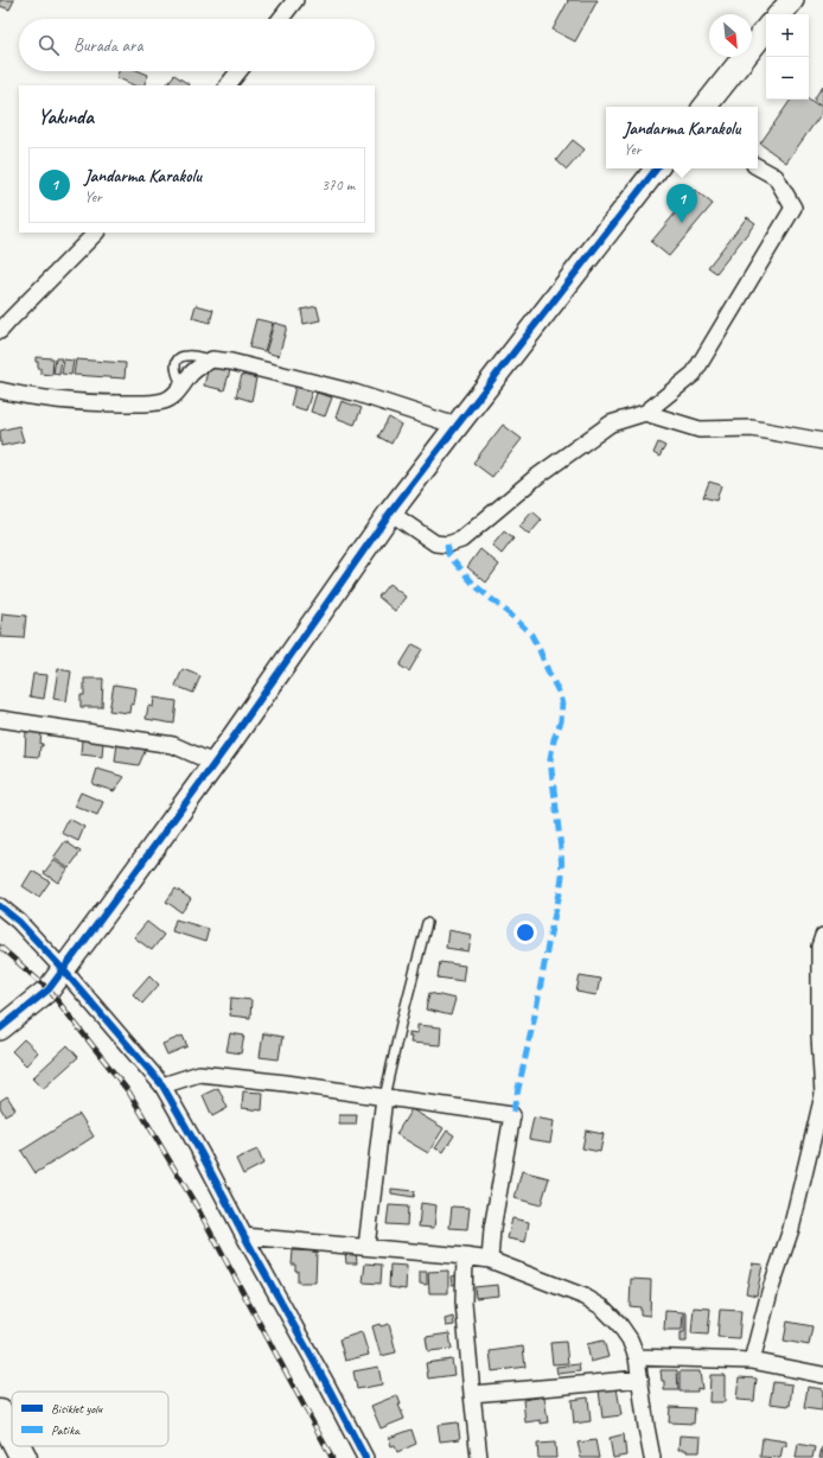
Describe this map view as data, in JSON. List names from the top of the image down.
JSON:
{
  "legend": ["Bisiklet yolu", "Patika"],
  "north": "bottom right",
  "page": {
    "map_buttons": ["+", "−"],
    "search": "Burada ara",
    "heading": "Yakında",
    "popup": ["Jandarma Karakolu", "Yer"],
    "list": [
      {
        "mark": "1",
        "name": "Jandarma Karakolu",
        "note": "Yer",
        "value": "370 m"
      }
    ],
    "pins": "1"
  }
}
